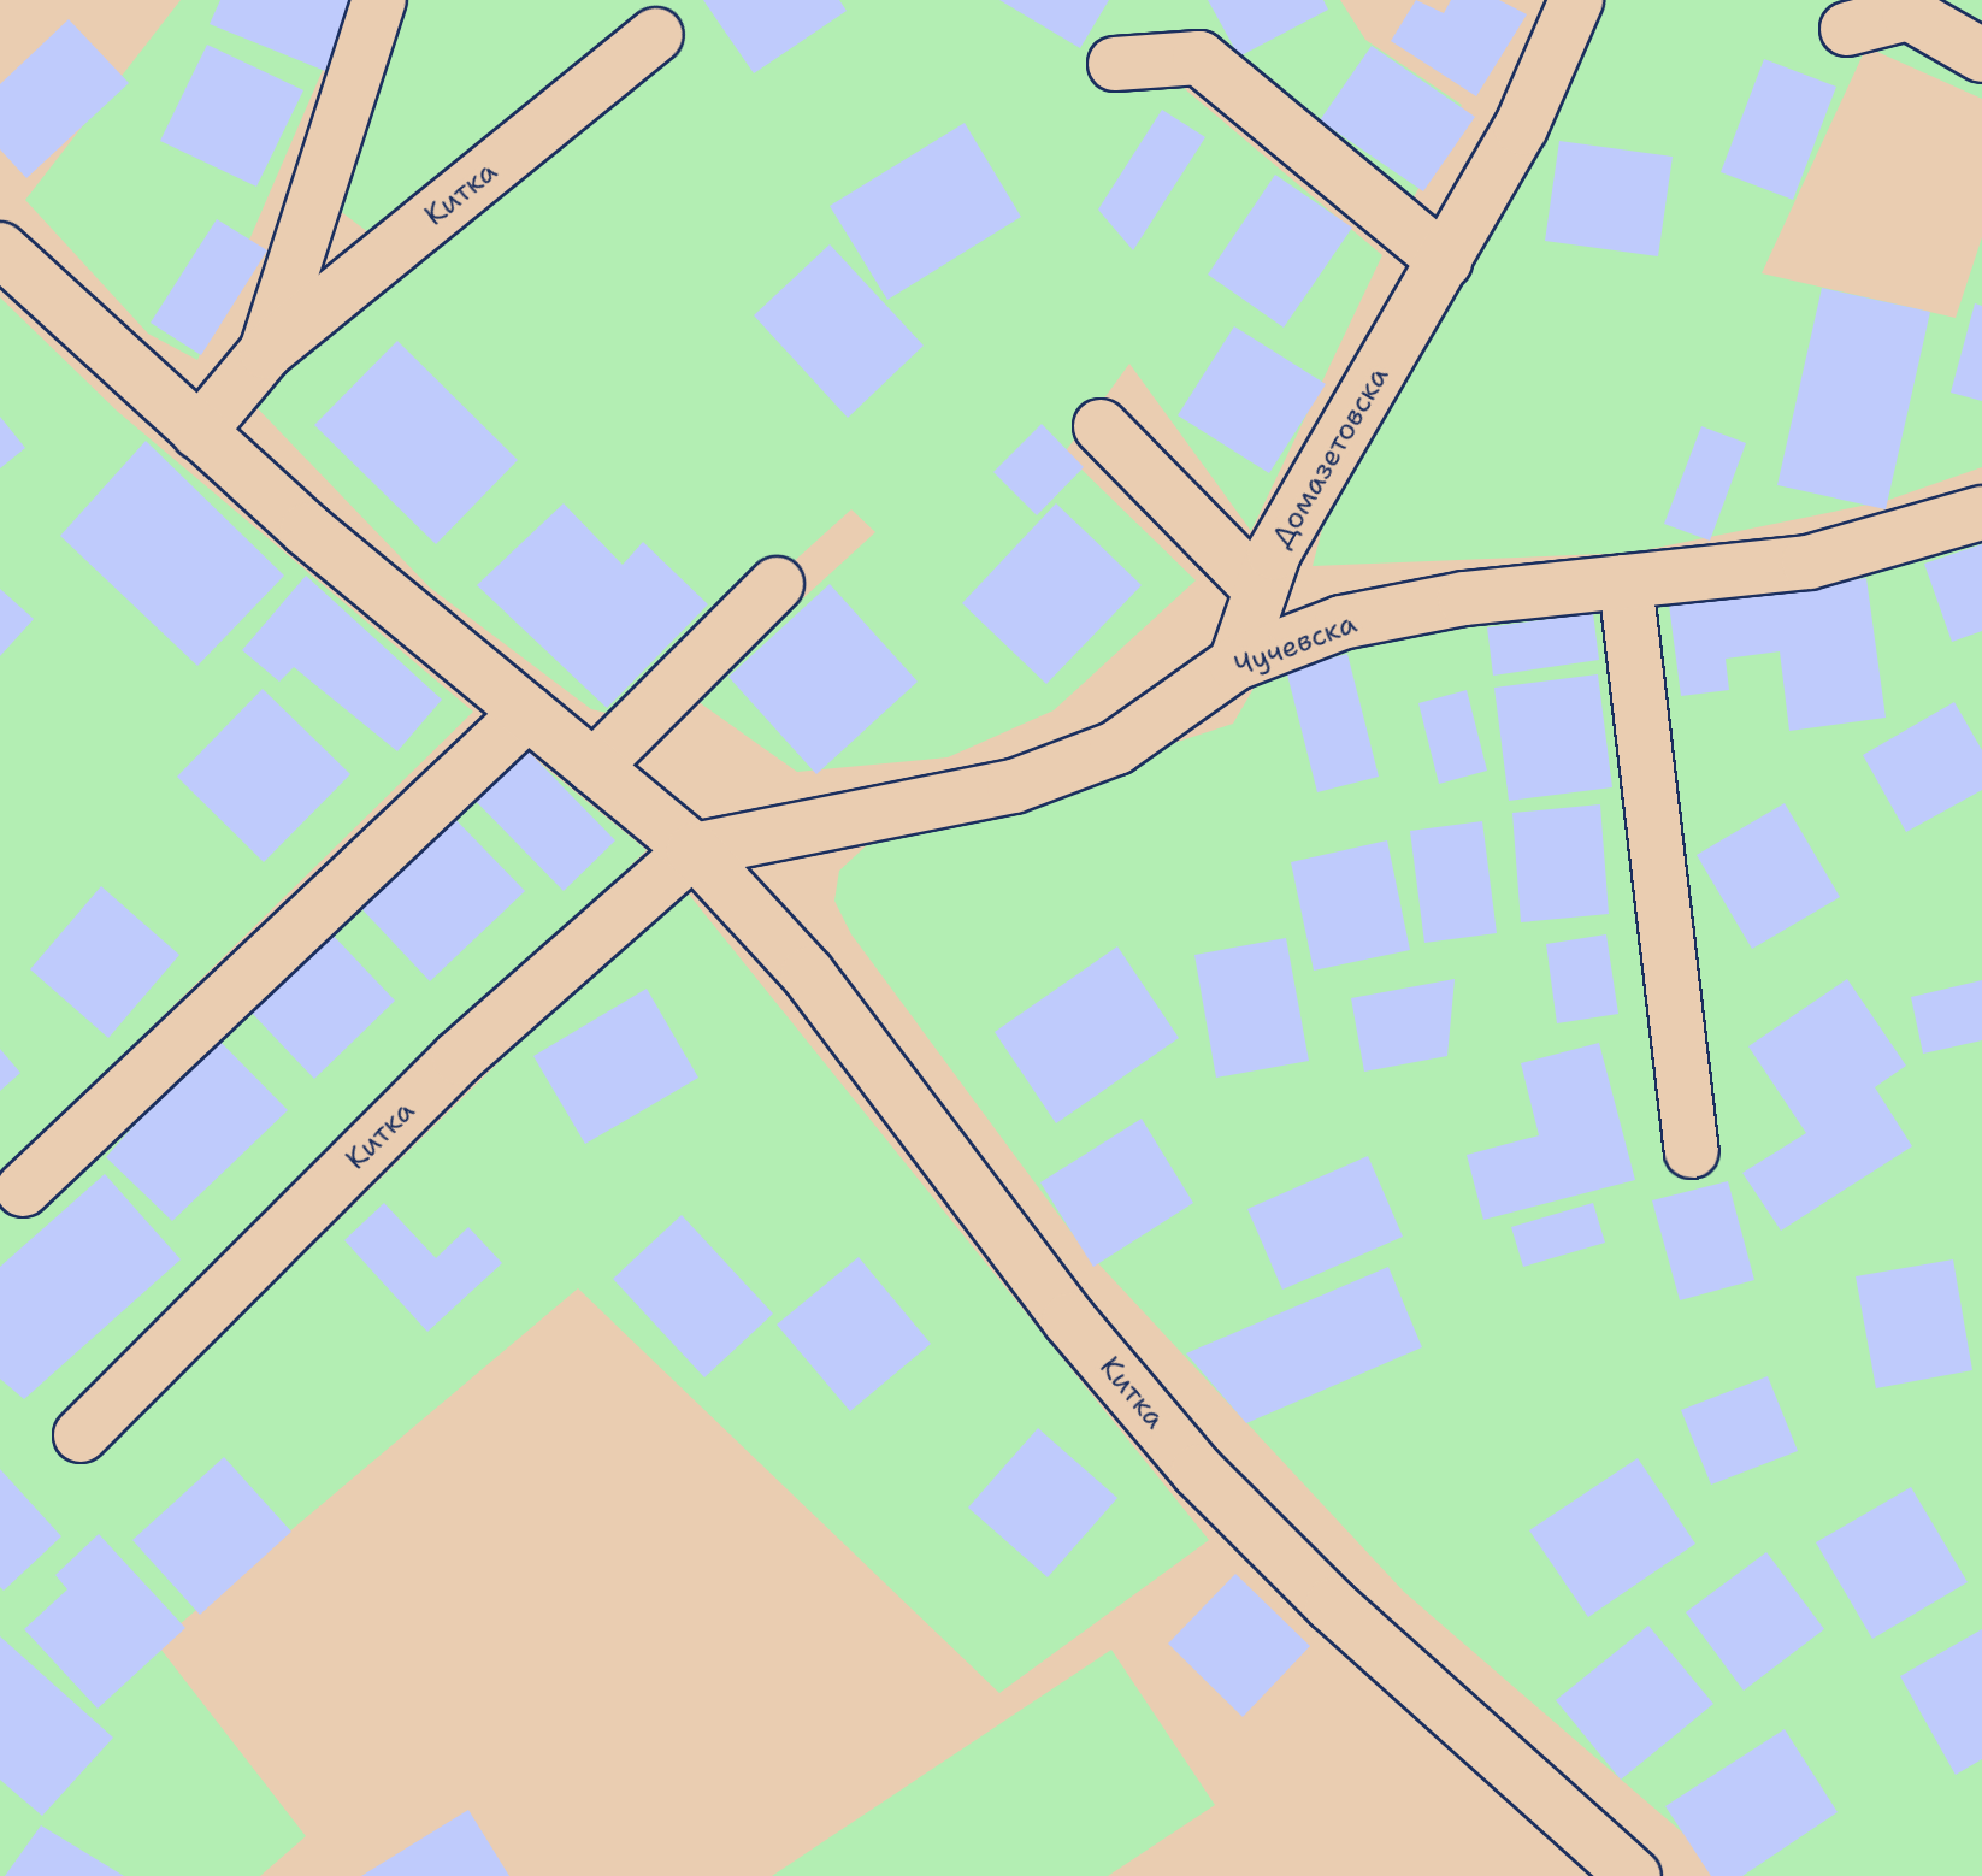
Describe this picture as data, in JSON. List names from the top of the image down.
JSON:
{
  "streets": {
    "main road": ["Китка", "Домазетовска", "Чучевска"]
  },
  "crossings": [
    ["Китка", "Чучевска"],
    ["Домазетовска", "Чучевска"]
  ]
}
